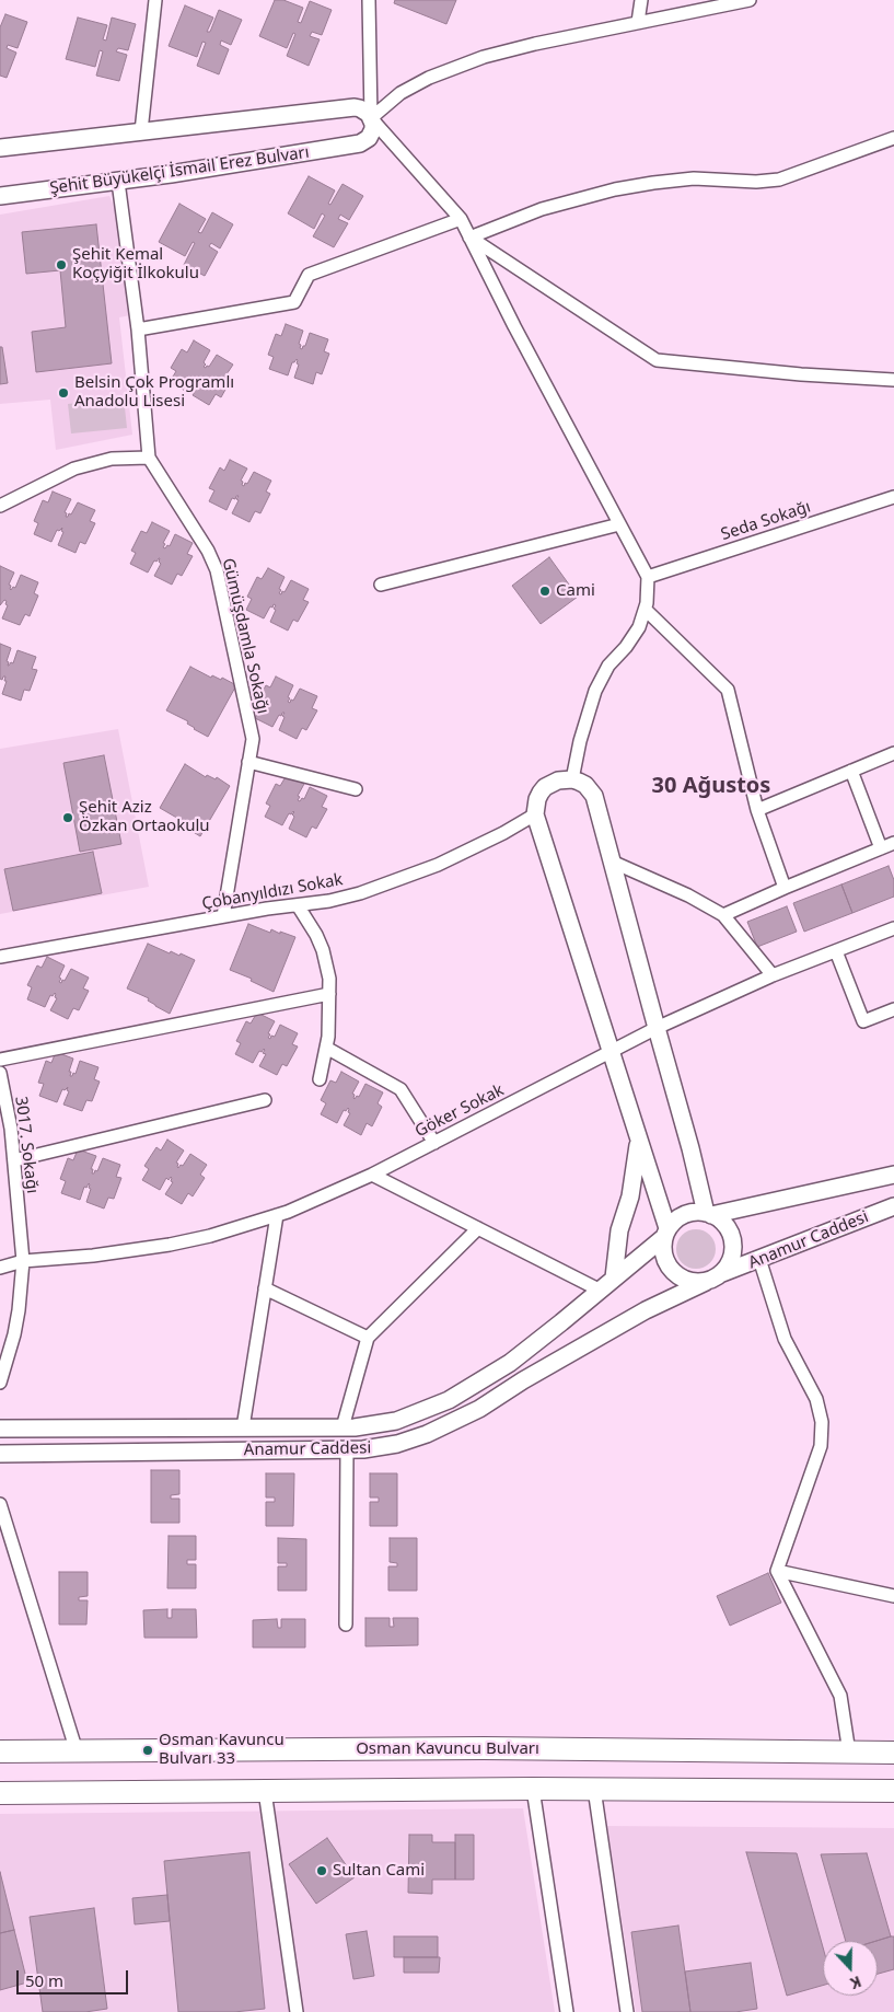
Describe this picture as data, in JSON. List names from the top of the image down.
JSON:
{
  "streets": {
    "highway": ["Osman Kavuncu Bulvarı"],
    "street": [
      "Şehit Büyükelçi İsmail Erez Bulvarı",
      "Seda Sokağı",
      "Gümüşdamla Sokağı",
      "Çobanyıldızı Sokak",
      "Göker Sokak",
      "3017. Sokağı",
      "Anamur Caddesi"
    ]
  },
  "crossings": [
    ["Şehit Büyükelçi İsmail Erez Bulvarı", "Gümüşdamla Sokağı"],
    ["Gümüşdamla Sokağı", "Çobanyıldızı Sokak"],
    ["Göker Sokak", "3017. Sokağı"]
  ],
  "districts": ["30 Ağustos"],
  "places": [
    "Şehit Kemal Koçyiğit İlkokulu",
    "Belsin Çok Programlı Anadolu Lisesi",
    "Cami",
    "Şehit Aziz Özkan Ortaokulu",
    "Osman Kavuncu Bulvarı 33",
    "Sultan Cami"
  ],
  "scale_bar": "50 m",
  "north": "bottom"
}
